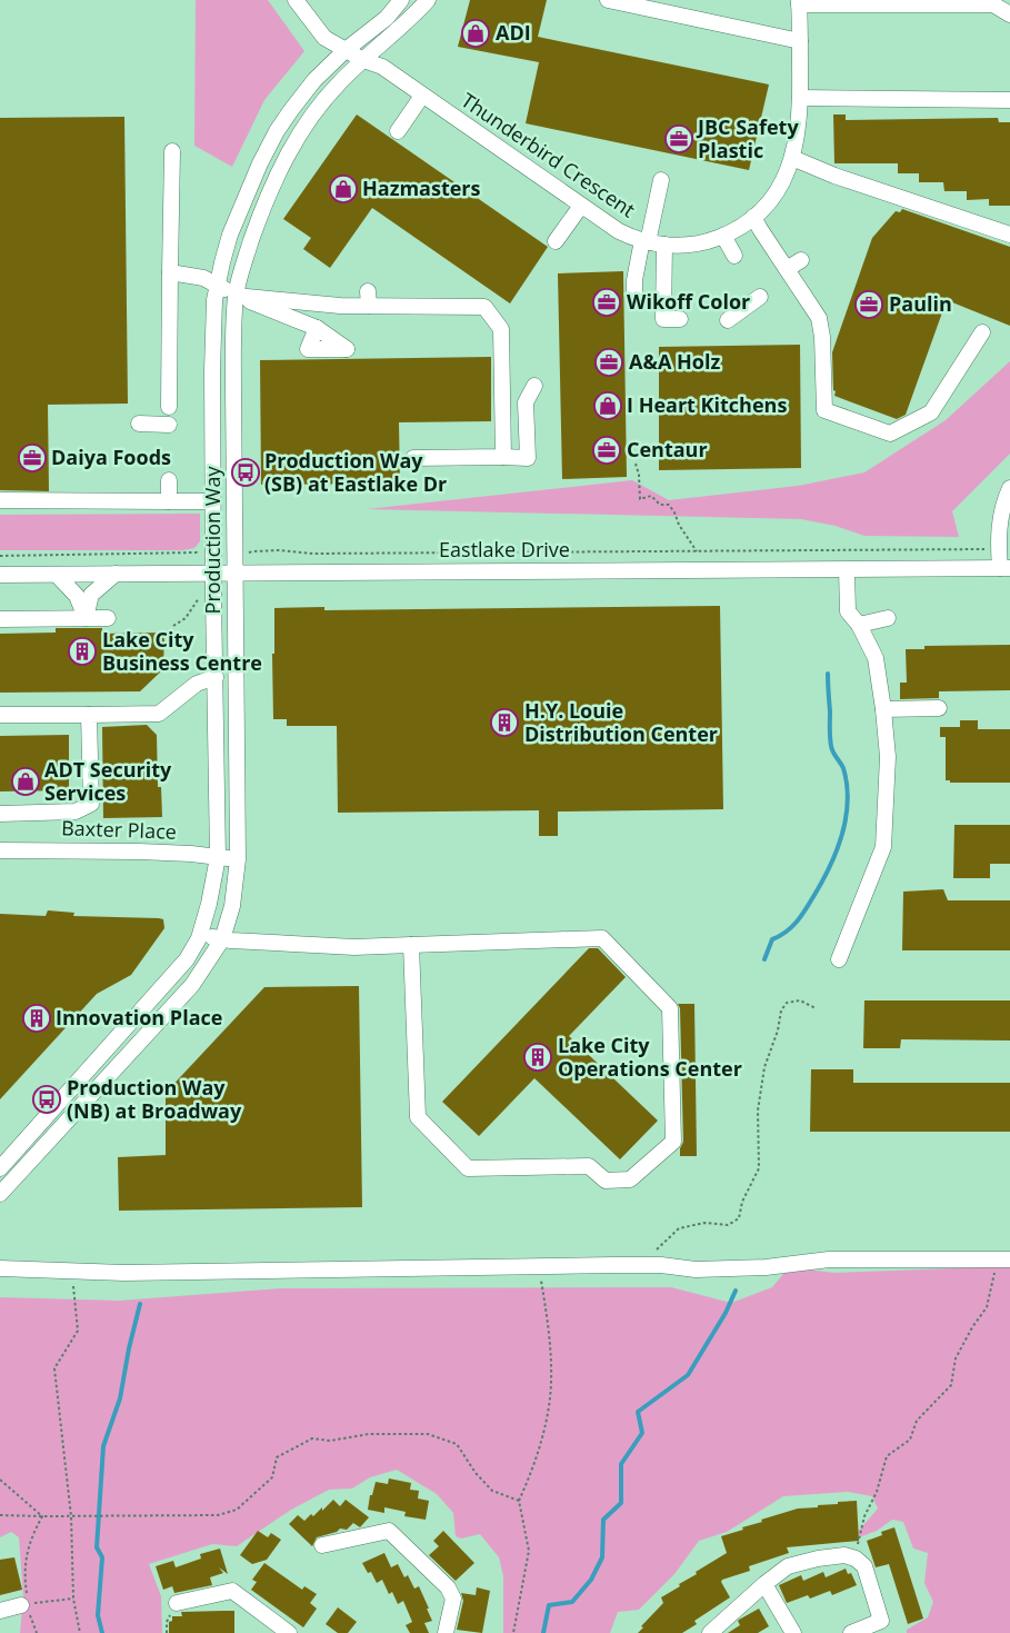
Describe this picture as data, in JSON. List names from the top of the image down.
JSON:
{
  "streets": {
    "street": [
      "Thunderbird Crescent",
      "Production Way",
      "Eastlake Drive",
      "Baxter Place"
    ]
  },
  "crossings": [
    ["Thunderbird Crescent", "Production Way"],
    ["Production Way", "Eastlake Drive"],
    ["Production Way", "Baxter Place"]
  ],
  "places": {
    "shop": [
      "ADI",
      "Hazmasters",
      "I Heart Kitchens",
      "ADT Security Services"
    ],
    "office": [
      "JBC Safety Plastic",
      "Wikoff Color",
      "Paulin",
      "A&A Holz",
      "Centaur",
      "Daiya Foods"
    ],
    "bus stop": ["Production Way (SB) at Eastlake Dr", "Production Way (NB) at Broadway"],
    "building": [
      "Lake City Business Centre",
      "H.Y. Louie Distribution Center",
      "Innovation Place",
      "Lake City Operations Center"
    ]
  }
}
